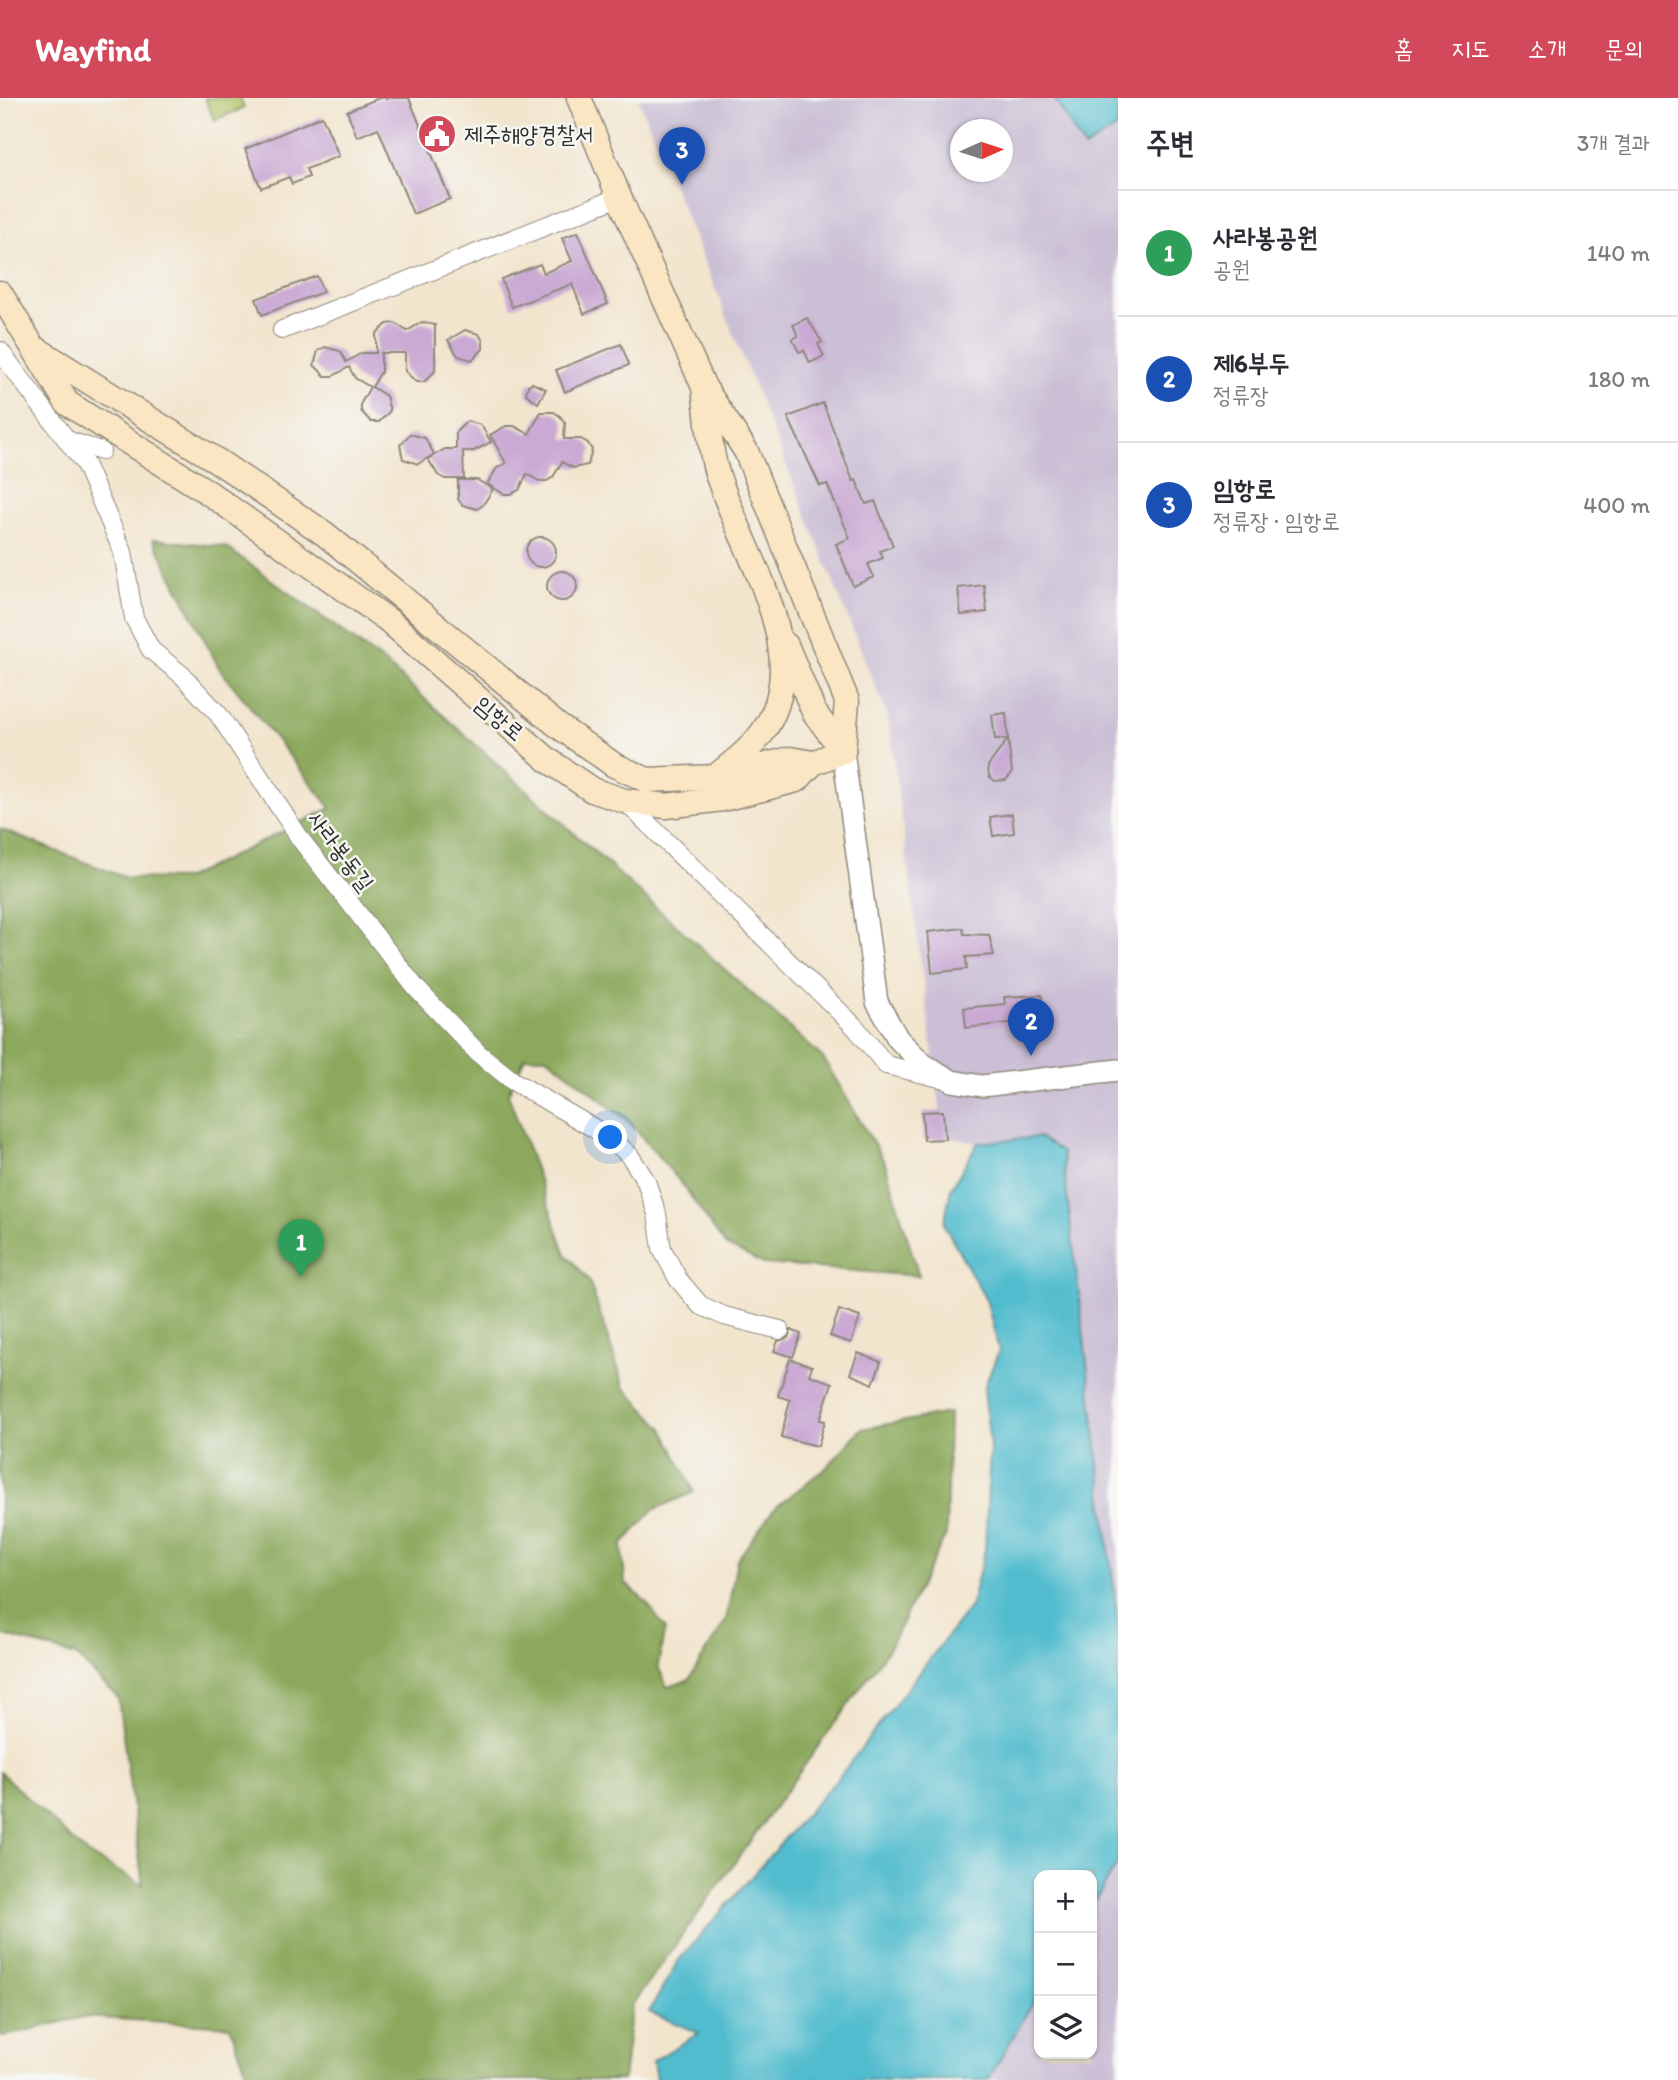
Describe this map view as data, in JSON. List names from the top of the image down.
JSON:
{
  "streets": {
    "main road": ["임항로"],
    "street": ["사라봉동길"]
  },
  "places": {
    "public building": ["제주해양경찰서"]
  },
  "north": "right",
  "page": {
    "header": "Wayfind",
    "nav": [
      "홈",
      "지도",
      "소개",
      "문의"
    ],
    "heading": ["주변", "3개 결과"],
    "pins": ["3", "2", "1"],
    "list": [
      {
        "mark": "1",
        "name": "사라봉공원",
        "note": "공원",
        "value": "140 m"
      },
      {
        "mark": "2",
        "name": "제6부두",
        "note": "정류장",
        "value": "180 m"
      },
      {
        "mark": "3",
        "name": "임항로",
        "note": "정류장 · 임항로",
        "value": "400 m"
      }
    ],
    "map_buttons": ["+", "−"]
  }
}
